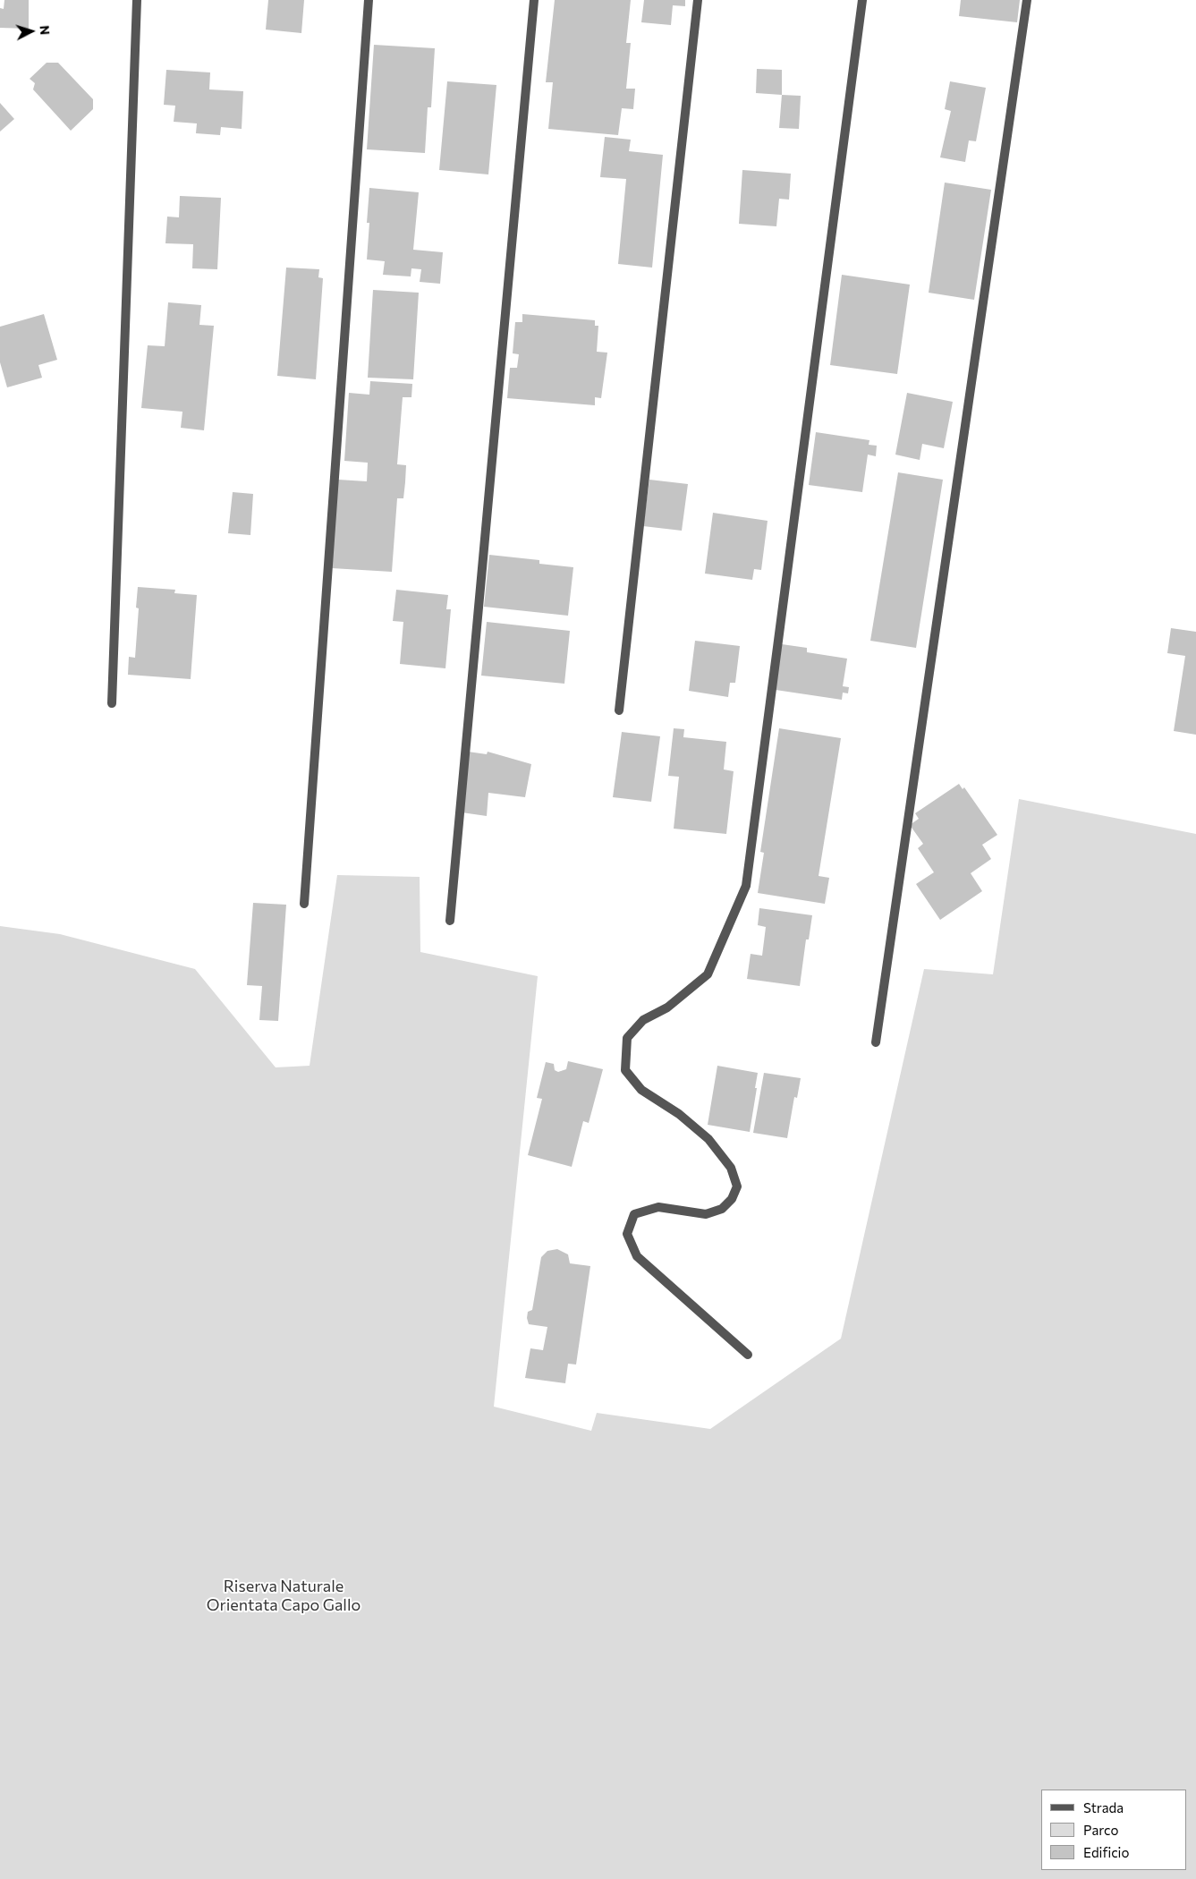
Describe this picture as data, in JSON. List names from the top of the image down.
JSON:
{
  "parks": ["Riserva Naturale Orientata Capo Gallo"],
  "legend": ["Strada", "Parco", "Edificio"],
  "north": "right"
}
